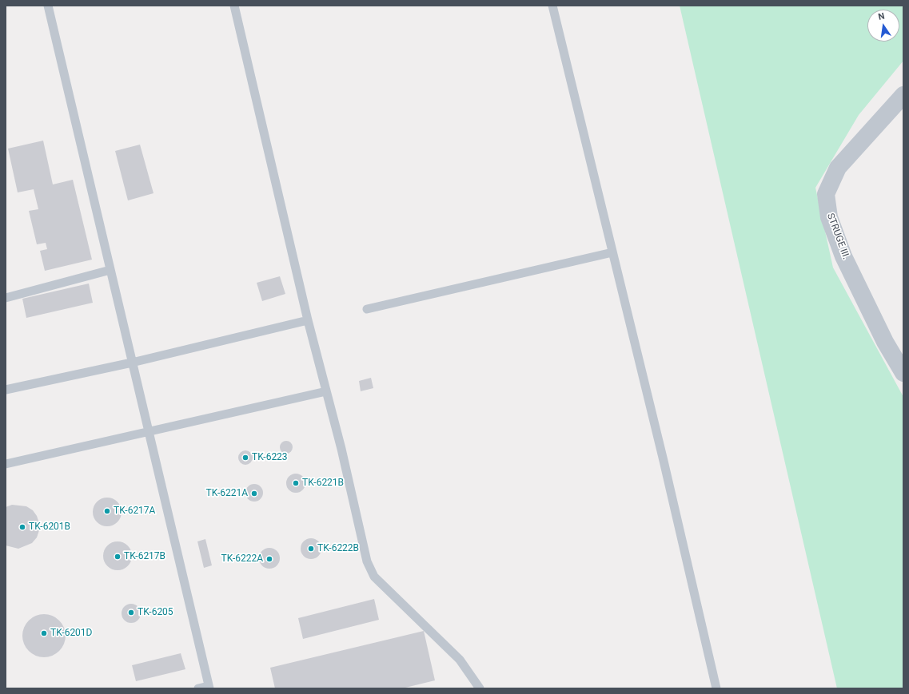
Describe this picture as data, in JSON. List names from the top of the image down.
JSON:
{
  "streets": {
    "street": ["STRUGE III."]
  },
  "places": [
    "TK-6223",
    "TK-6221B",
    "TK-6221A",
    "TK-6217A",
    "TK-6201B",
    "TK-6222B",
    "TK-6217B",
    "TK-6222A",
    "TK-6205",
    "TK-6201D"
  ],
  "north": "top"
}
